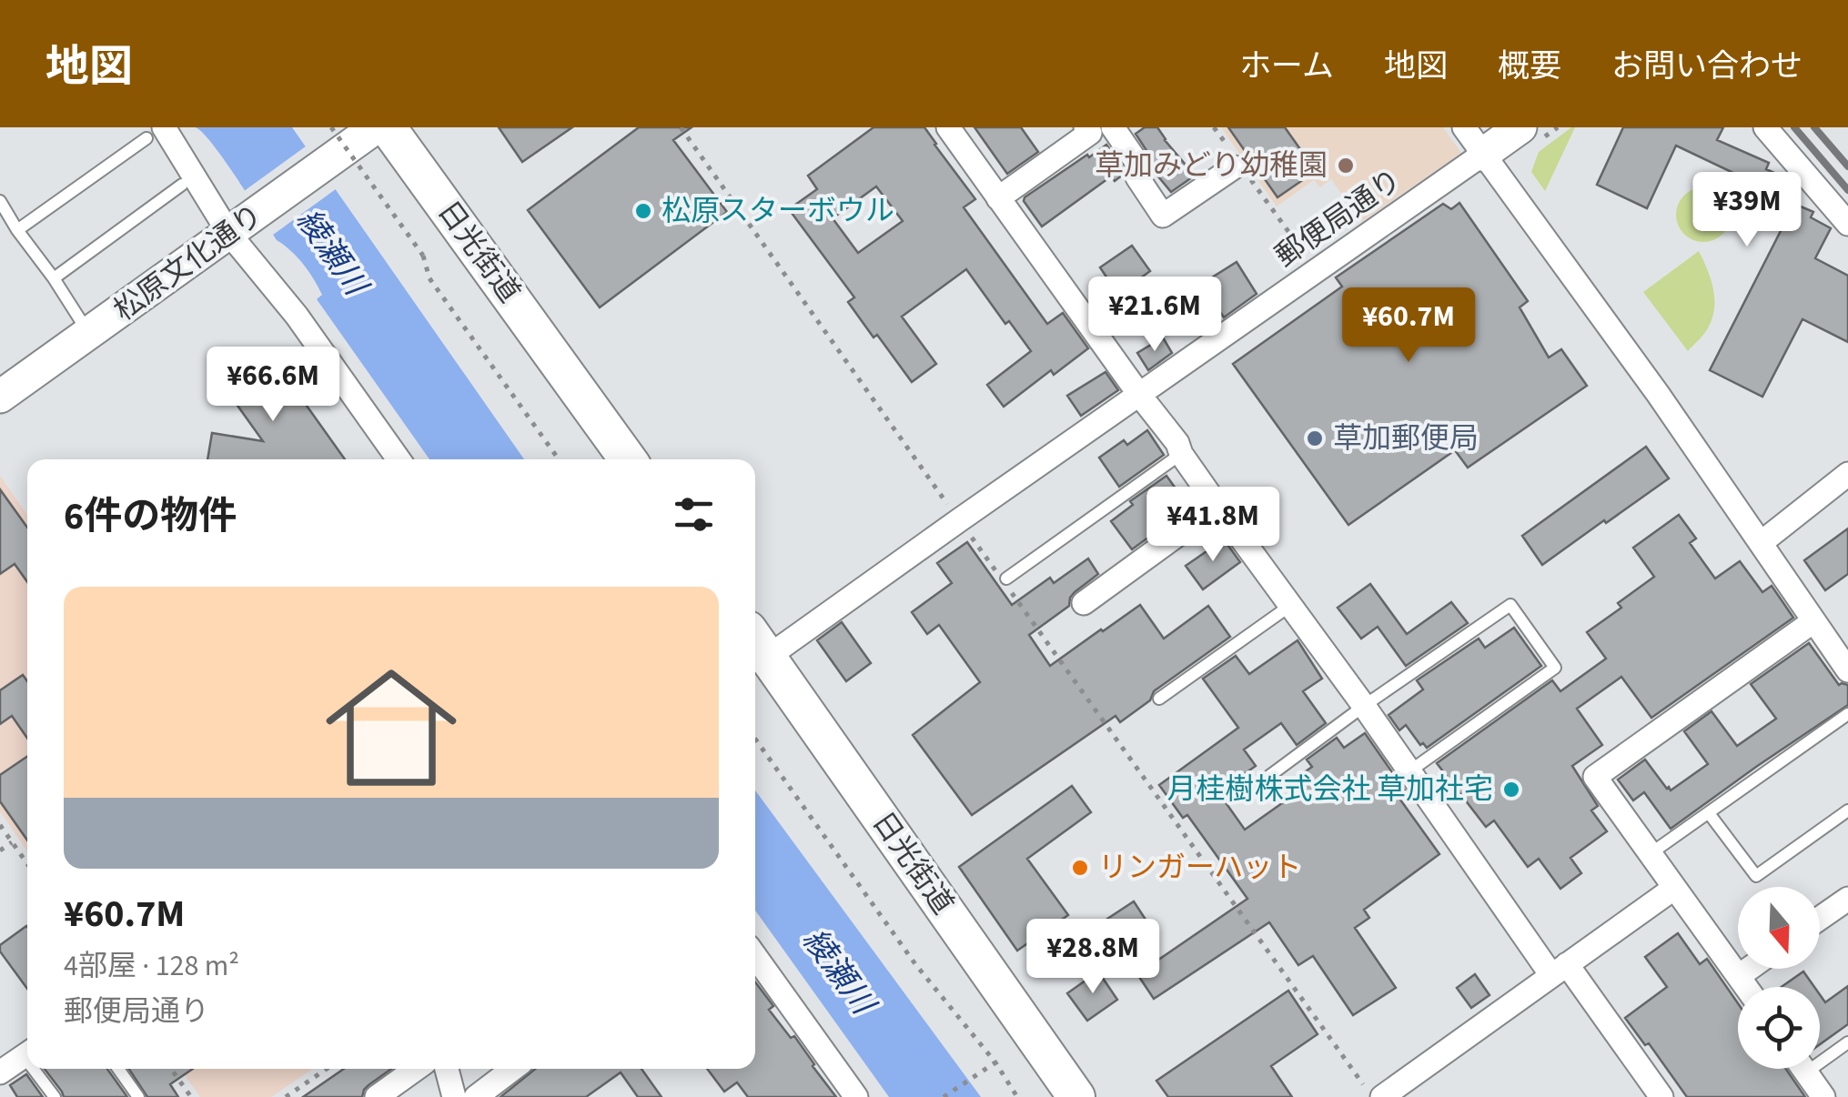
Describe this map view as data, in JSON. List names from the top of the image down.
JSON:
{
  "streets": {
    "main road": ["日光街道"],
    "street": ["郵便局通り", "松原文化通り"]
  },
  "crossings": [
    ["郵便局通り", "日光街道"]
  ],
  "water": ["綾瀬川"],
  "places": [
    "草加みどり幼稚園",
    "松原スターボウル",
    "草加郵便局",
    "月桂樹株式会社 草加社宅",
    "リンガーハット"
  ],
  "north": "bottom",
  "page": {
    "header": "地図",
    "nav": [
      "ホーム",
      "地図",
      "概要",
      "お問い合わせ"
    ],
    "price": [
      "¥39M",
      "¥21.6M",
      "¥60.7M",
      "¥66.6M",
      "¥41.8M",
      "¥28.8M"
    ],
    "heading": "6件の物件",
    "list": [
      {
        "name": "¥60.7M",
        "note": "4部屋 · 128 m² · 郵便局通り"
      }
    ]
  }
}
